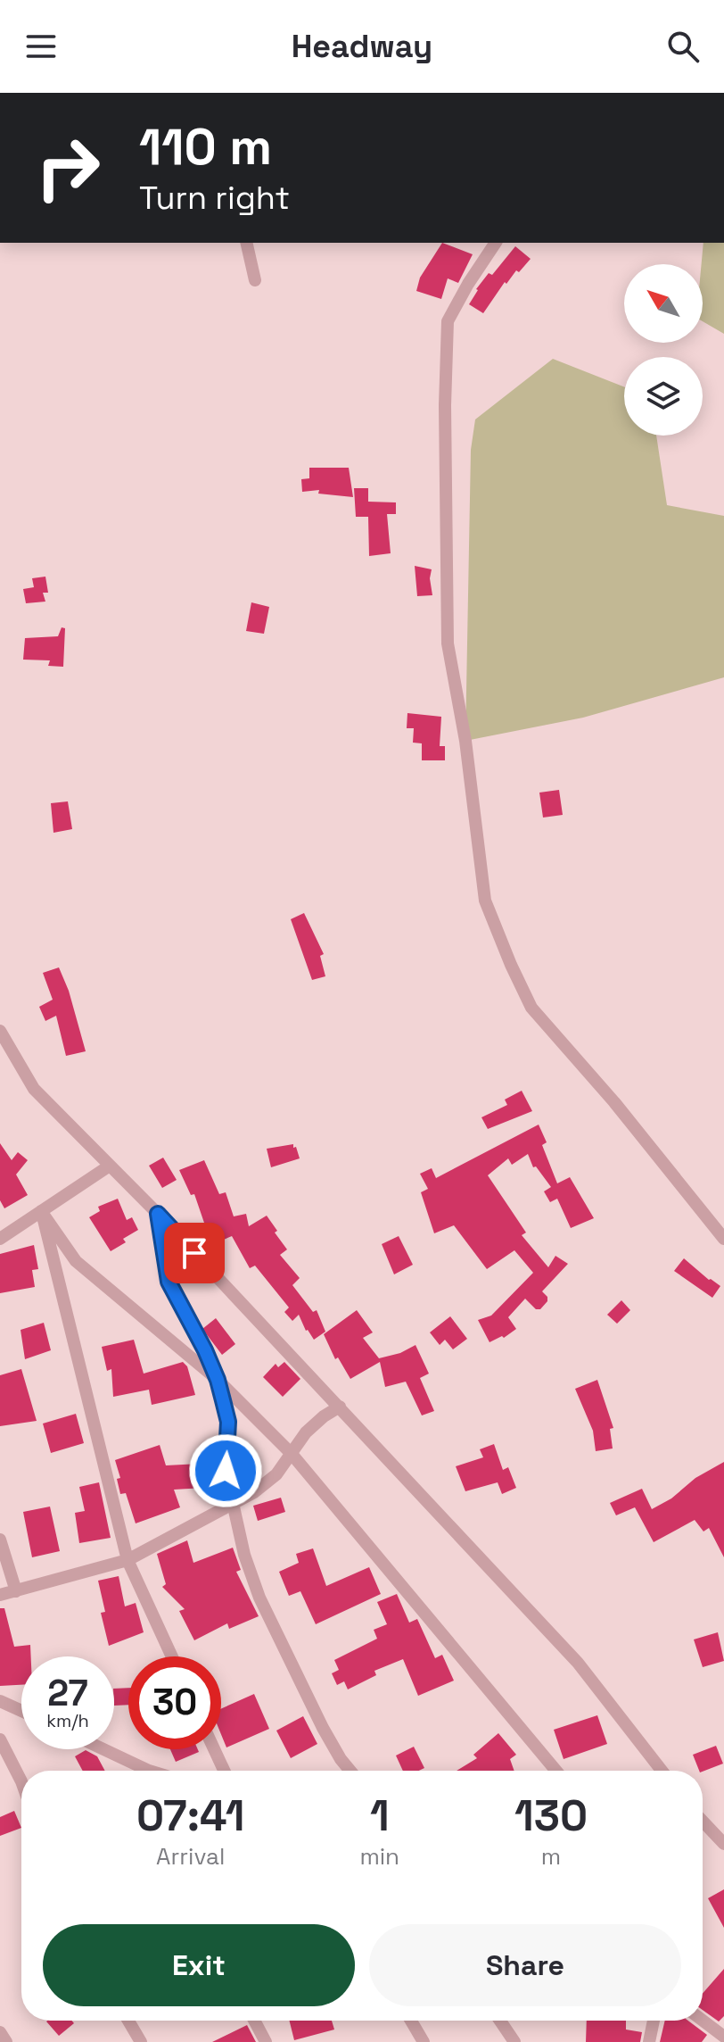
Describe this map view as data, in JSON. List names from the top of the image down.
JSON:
{
  "north": "top left",
  "page": {
    "header": "Headway",
    "turn": ["110 m", "Turn right"],
    "speed": "27 km/h",
    "limit": "30",
    "eta": [
      "07:41",
      "Arrival",
      "1",
      "min",
      "130",
      "m"
    ],
    "buttons": ["Exit", "Share"]
  }
}
